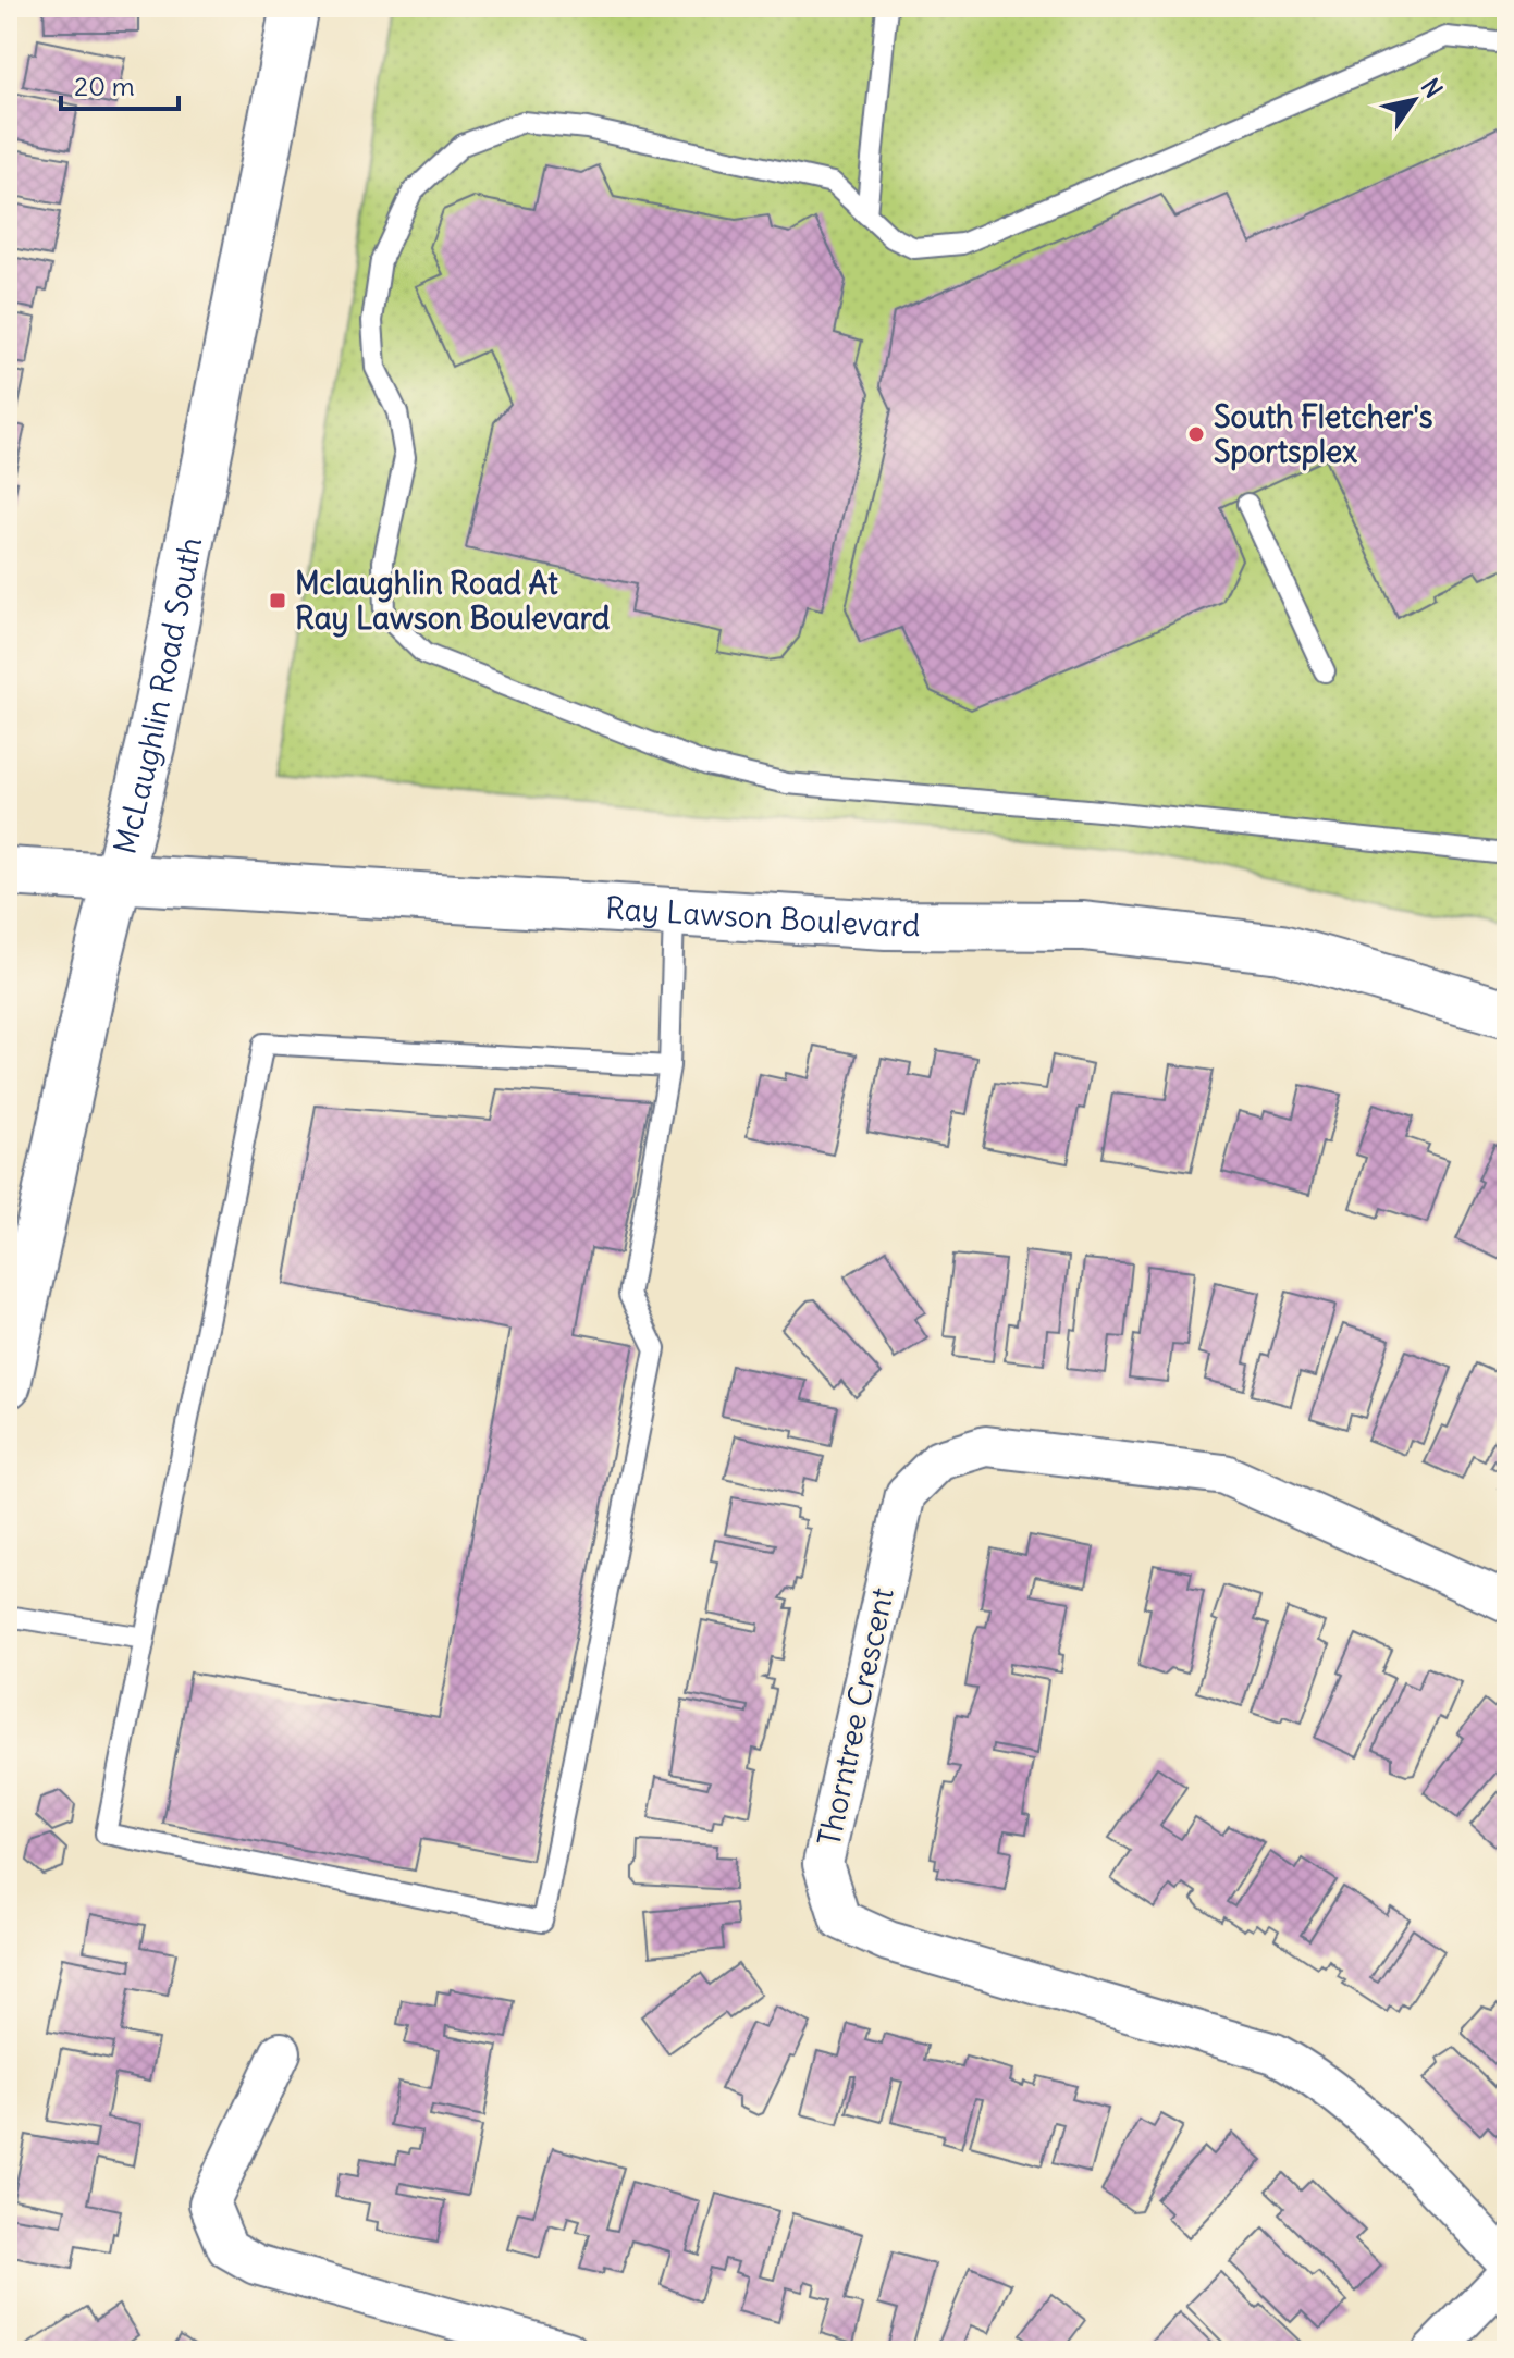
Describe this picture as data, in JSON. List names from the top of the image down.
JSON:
{
  "streets": {
    "street": ["McLaughlin Road South", "Ray Lawson Boulevard", "Thorntree Crescent"]
  },
  "crossings": [
    ["McLaughlin Road South", "Ray Lawson Boulevard"]
  ],
  "places": {
    "other": ["South Fletcher's Sportsplex"],
    "transit": ["Mclaughlin Road At Ray Lawson Boulevard"]
  },
  "scale_bar": "20 m",
  "north": "top right"
}
